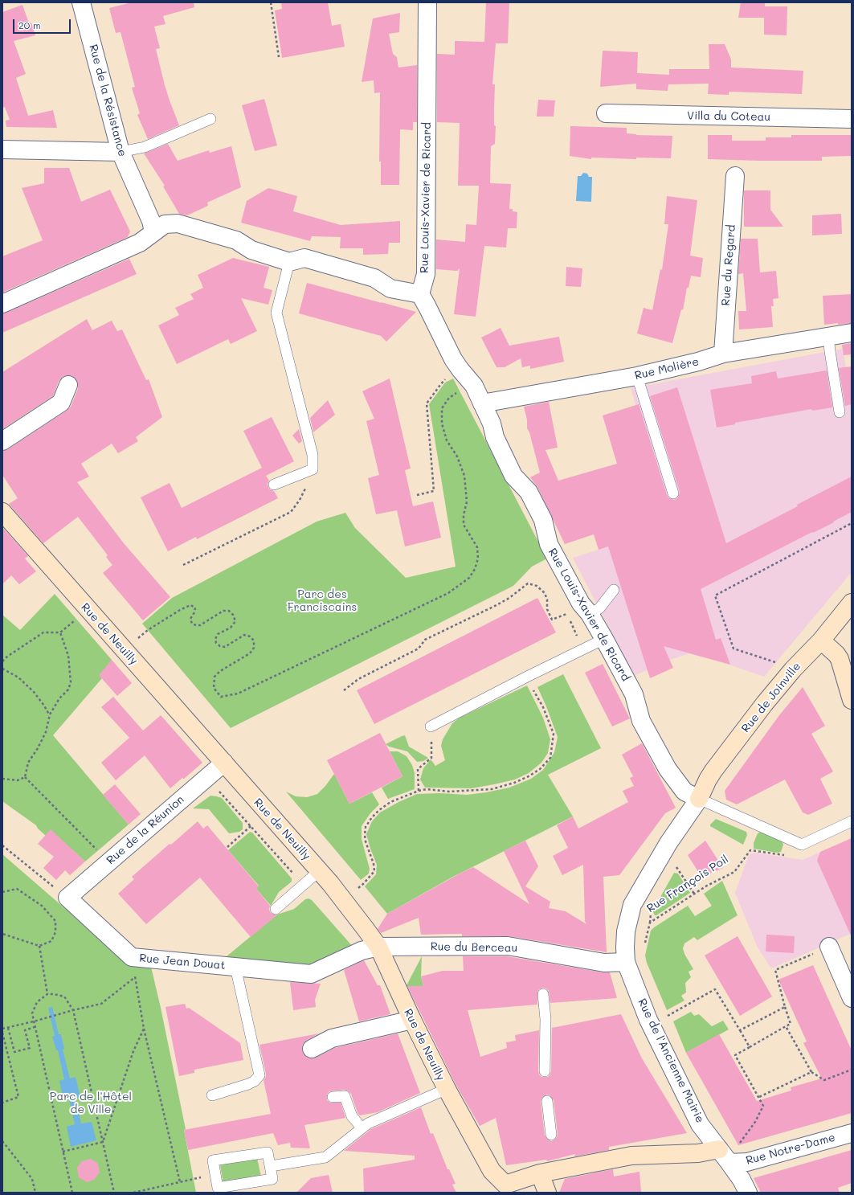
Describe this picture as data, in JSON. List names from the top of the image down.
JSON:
{
  "streets": {
    "street": [
      "Rue de la Résistance",
      "Villa du Coteau",
      "Rue Louis-Xavier de Ricard",
      "Rue du Regard",
      "Rue Molière",
      "Rue de Neuilly",
      "Rue de Joinville",
      "Rue de la Réunion",
      "Rue du Berceau",
      "Rue Jean Douat",
      "Rue de l'Ancienne Mairie",
      "Rue Notre-Dame"
    ],
    "path": ["Rue François Poil"]
  },
  "crossings": [
    ["Rue Louis-Xavier de Ricard", "Rue Molière"],
    ["Rue Louis-Xavier de Ricard", "Rue de Joinville"],
    ["Rue Louis-Xavier de Ricard", "Rue François Poil"],
    ["Rue Louis-Xavier de Ricard", "Rue de l'Ancienne Mairie"],
    ["Rue du Regard", "Rue Molière"],
    ["Rue de Neuilly", "Rue de la Réunion"],
    ["Rue de Neuilly", "Rue du Berceau"],
    ["Rue de Neuilly", "Rue Jean Douat"],
    ["Rue de Joinville", "Rue de l'Ancienne Mairie"],
    ["Rue de la Réunion", "Rue Jean Douat"],
    ["Rue du Berceau", "Rue Jean Douat"],
    ["Rue du Berceau", "Rue de l'Ancienne Mairie"],
    ["Rue de l'Ancienne Mairie", "Rue Notre-Dame"]
  ],
  "parks": ["Parc des Franciscains", "Parc de l'Hôtel de Ville"],
  "scale_bar": "20 m"
}
